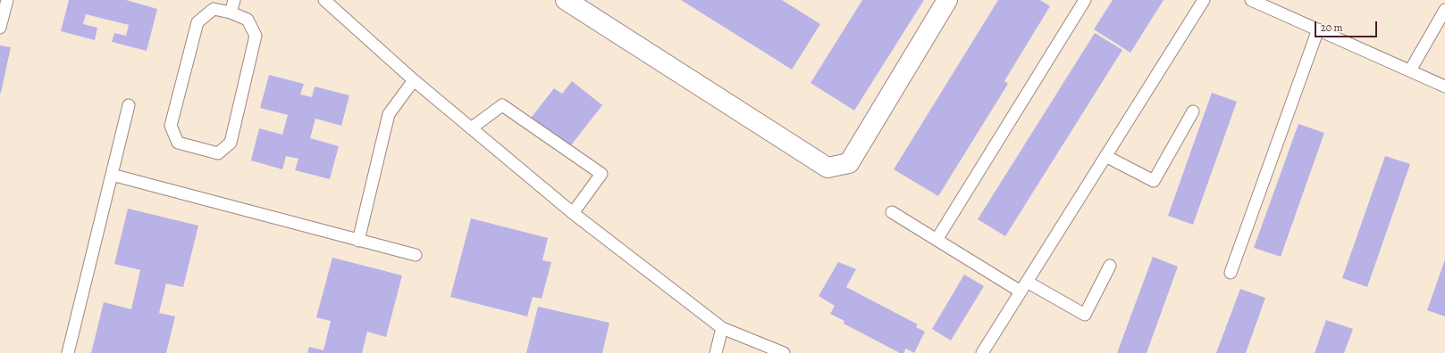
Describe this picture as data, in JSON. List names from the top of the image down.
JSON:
{
  "scale_bar": "20 m"
}
